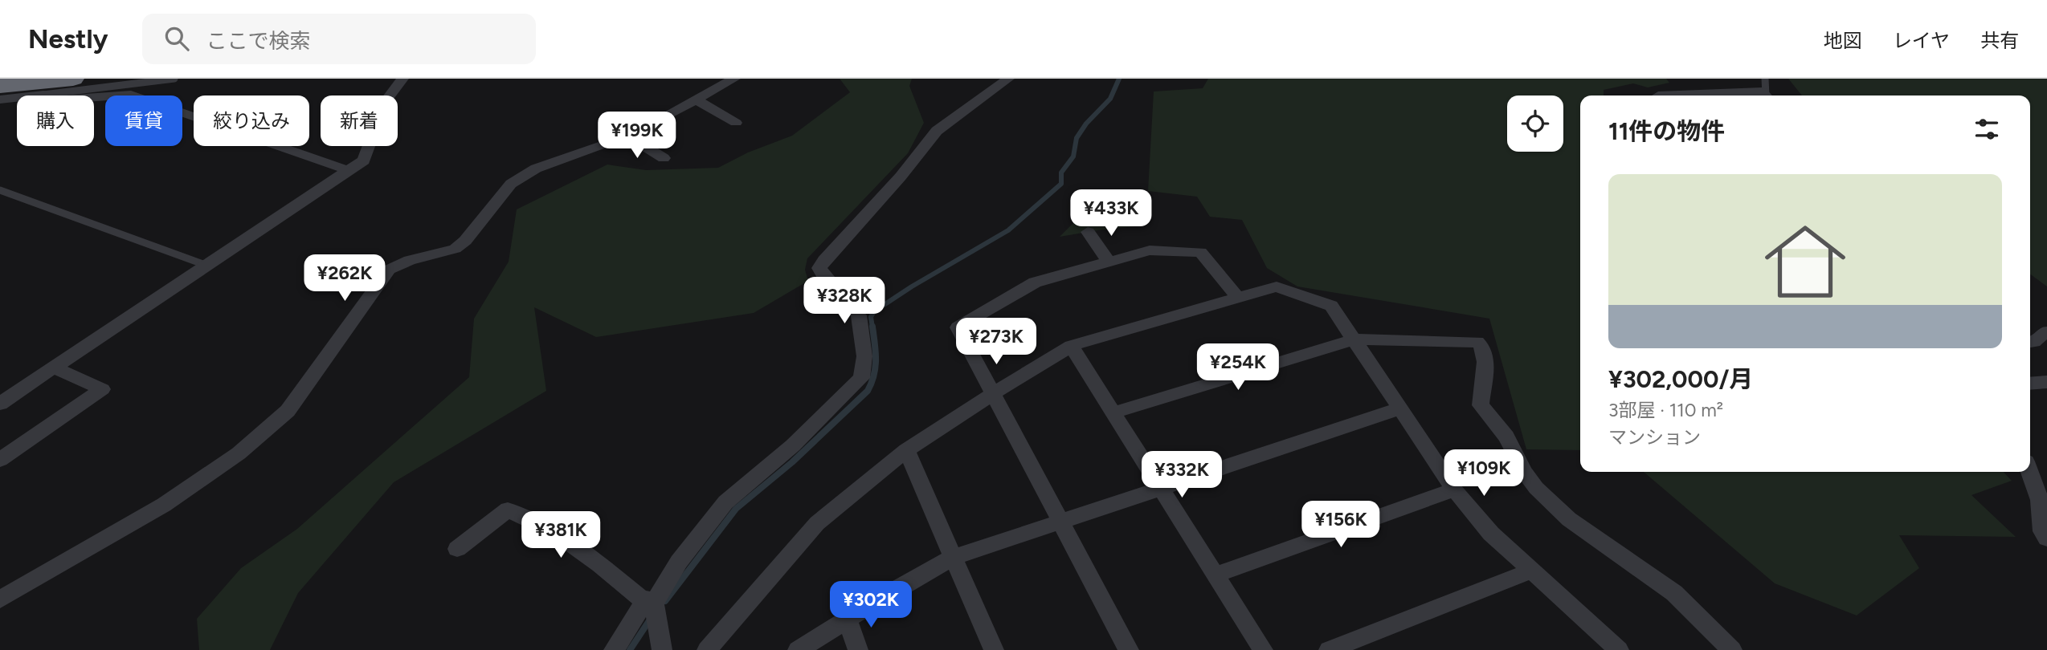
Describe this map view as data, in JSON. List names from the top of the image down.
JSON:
{
  "page": {
    "header": "Nestly",
    "search": "ここで検索",
    "nav": ["地図", "レイヤ", "共有"],
    "chip": [
      "購入",
      "賃貸",
      "絞り込み",
      "新着"
    ],
    "heading": "11件の物件",
    "price": [
      "¥199K",
      "¥433K",
      "¥262K",
      "¥328K",
      "¥273K",
      "¥254K",
      "¥109K",
      "¥332K",
      "¥156K",
      "¥381K",
      "¥302K"
    ],
    "list": [
      {
        "name": "¥302,000/月",
        "note": "3部屋 · 110 m² · マンション"
      }
    ]
  }
}
